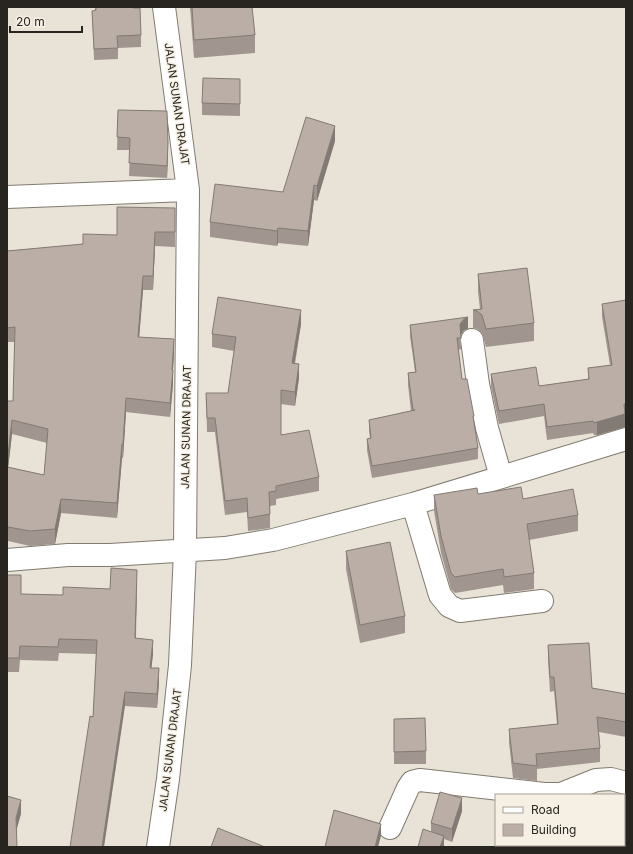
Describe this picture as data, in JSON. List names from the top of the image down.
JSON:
{
  "streets": {
    "street": ["JALAN SUNAN DRAJAT"]
  },
  "legend": ["Road", "Building"],
  "scale_bar": "20 m"
}
